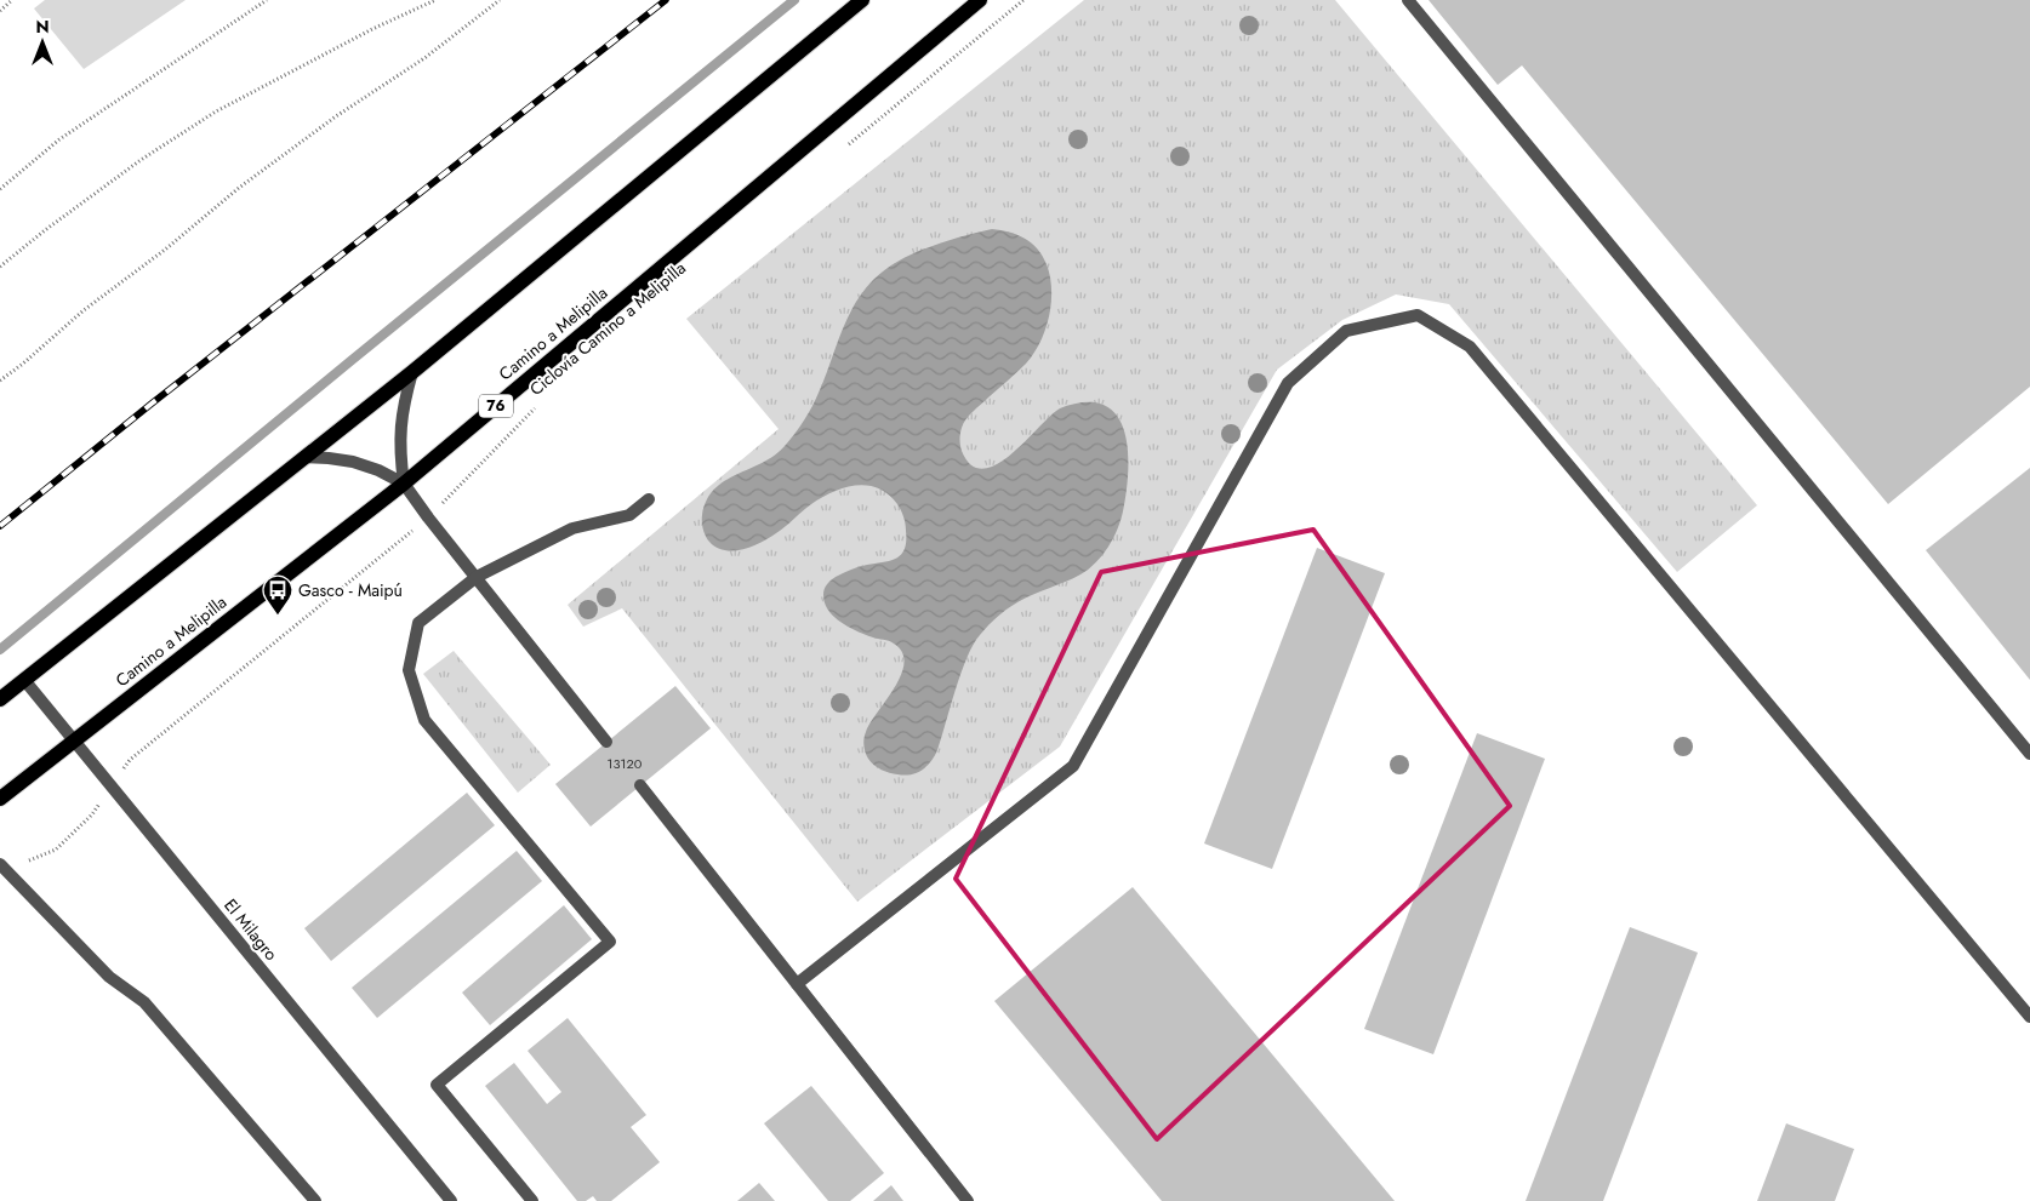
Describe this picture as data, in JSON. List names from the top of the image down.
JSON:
{
  "streets": {
    "main road": ["Camino a Melipilla", "76"],
    "street": ["El Milagro"],
    "path": ["Ciclovía Camino a Melipilla"]
  },
  "crossings": [
    ["Ciclovía Camino a Melipilla", "El Milagro"],
    ["Camino a Melipilla", "El Milagro"]
  ],
  "places": {
    "bus stop": ["Gasco - Maipú"]
  },
  "house_numbers": ["13120"],
  "north": "top"
}
